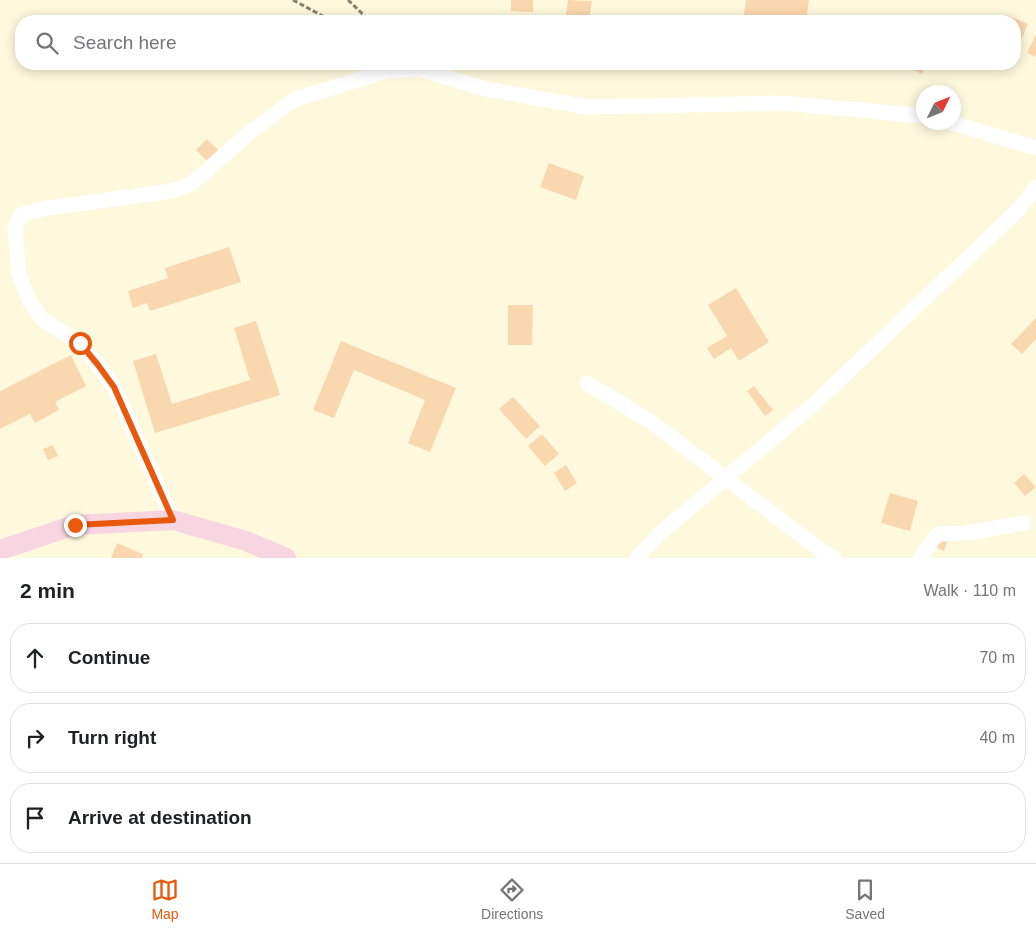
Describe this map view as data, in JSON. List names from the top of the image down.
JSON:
{
  "north": "top right",
  "page": {
    "search": "Search here",
    "heading": ["2 min", "Walk · 110 m"],
    "list": [
      ["Continue", "70 m"],
      ["Turn right", "40 m"],
      "Arrive at destination"
    ],
    "nav": ["Map", "Directions", "Saved"]
  }
}
